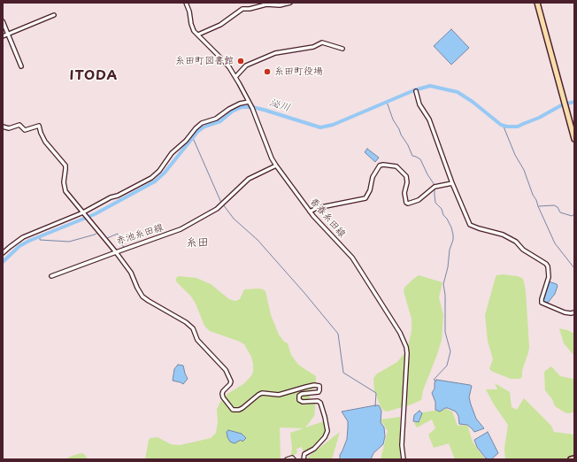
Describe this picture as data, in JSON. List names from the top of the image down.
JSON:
{
  "streets": {
    "street": ["香春糸田線", "赤池糸田線"]
  },
  "crossings": [
    ["香春糸田線", "赤池糸田線"]
  ],
  "districts": ["ITODA", "糸田"],
  "water": ["泌川"],
  "places": ["糸田町図書館", "糸田町役場"]
}
